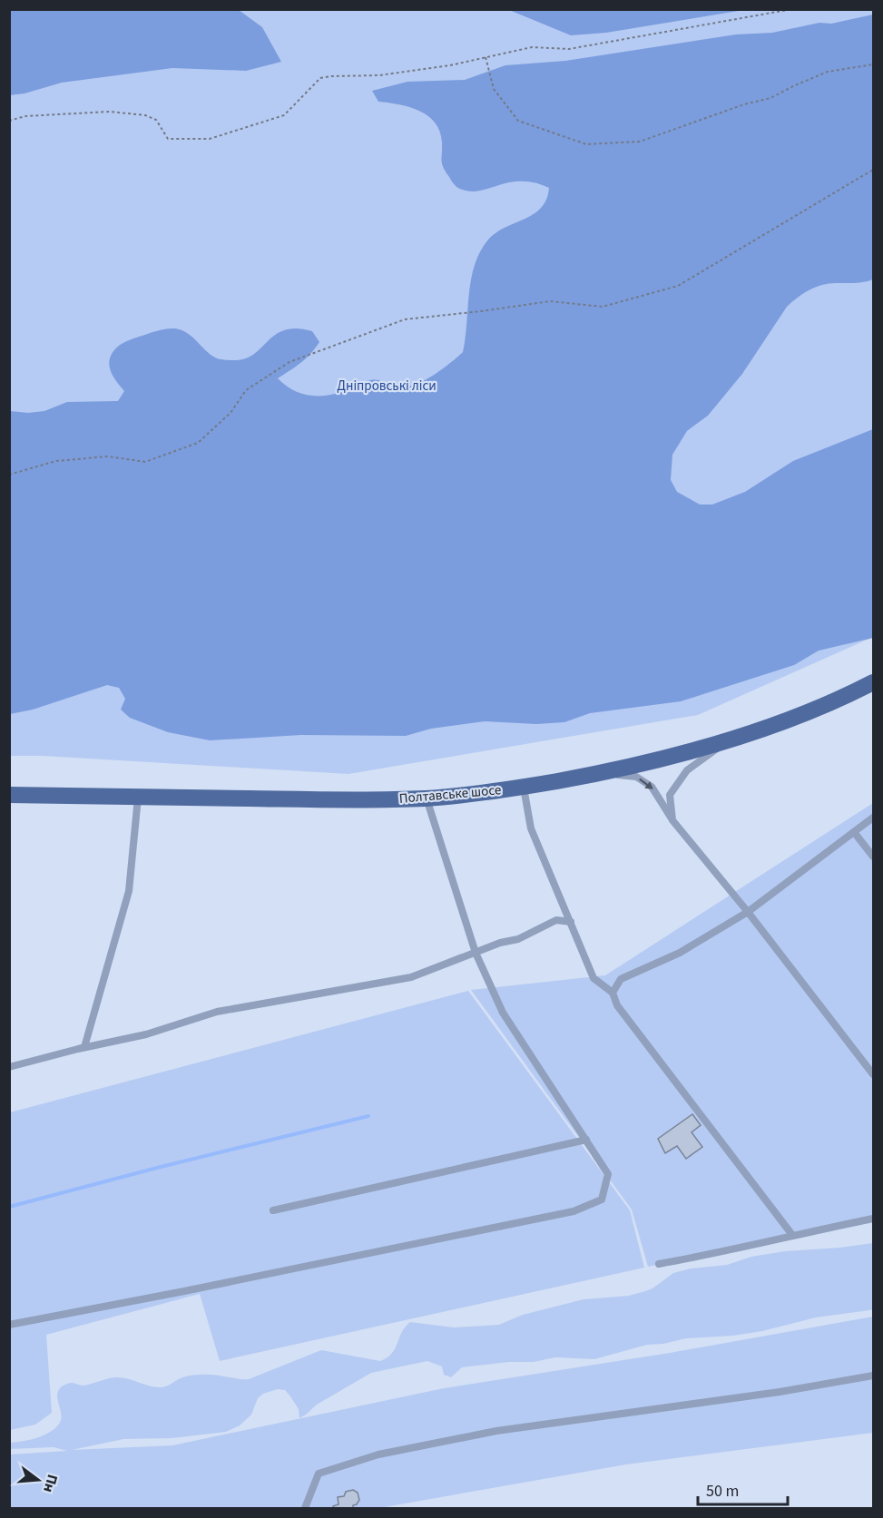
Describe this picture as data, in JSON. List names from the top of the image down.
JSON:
{
  "streets": {
    "main road": ["Полтавське шосе"]
  },
  "parks": ["Дніпровські ліси"],
  "scale_bar": "50 m",
  "north": "right"
}
